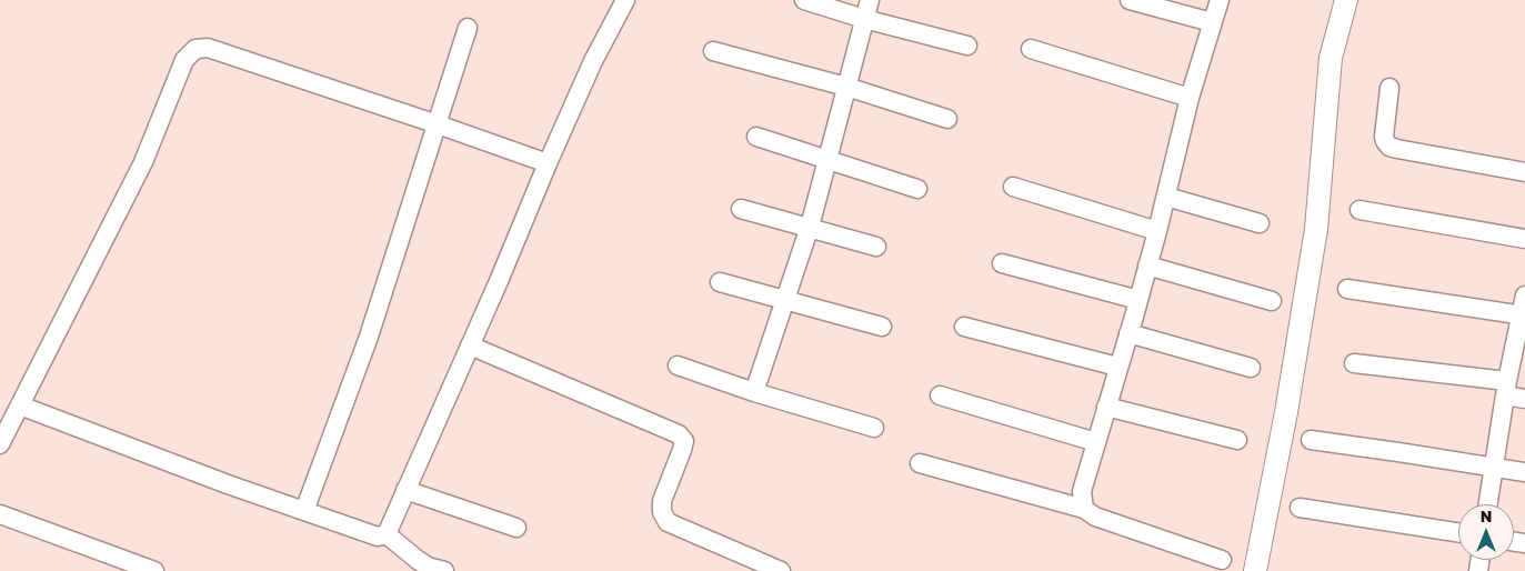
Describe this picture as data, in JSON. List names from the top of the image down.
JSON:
{
  "north": "top"
}
